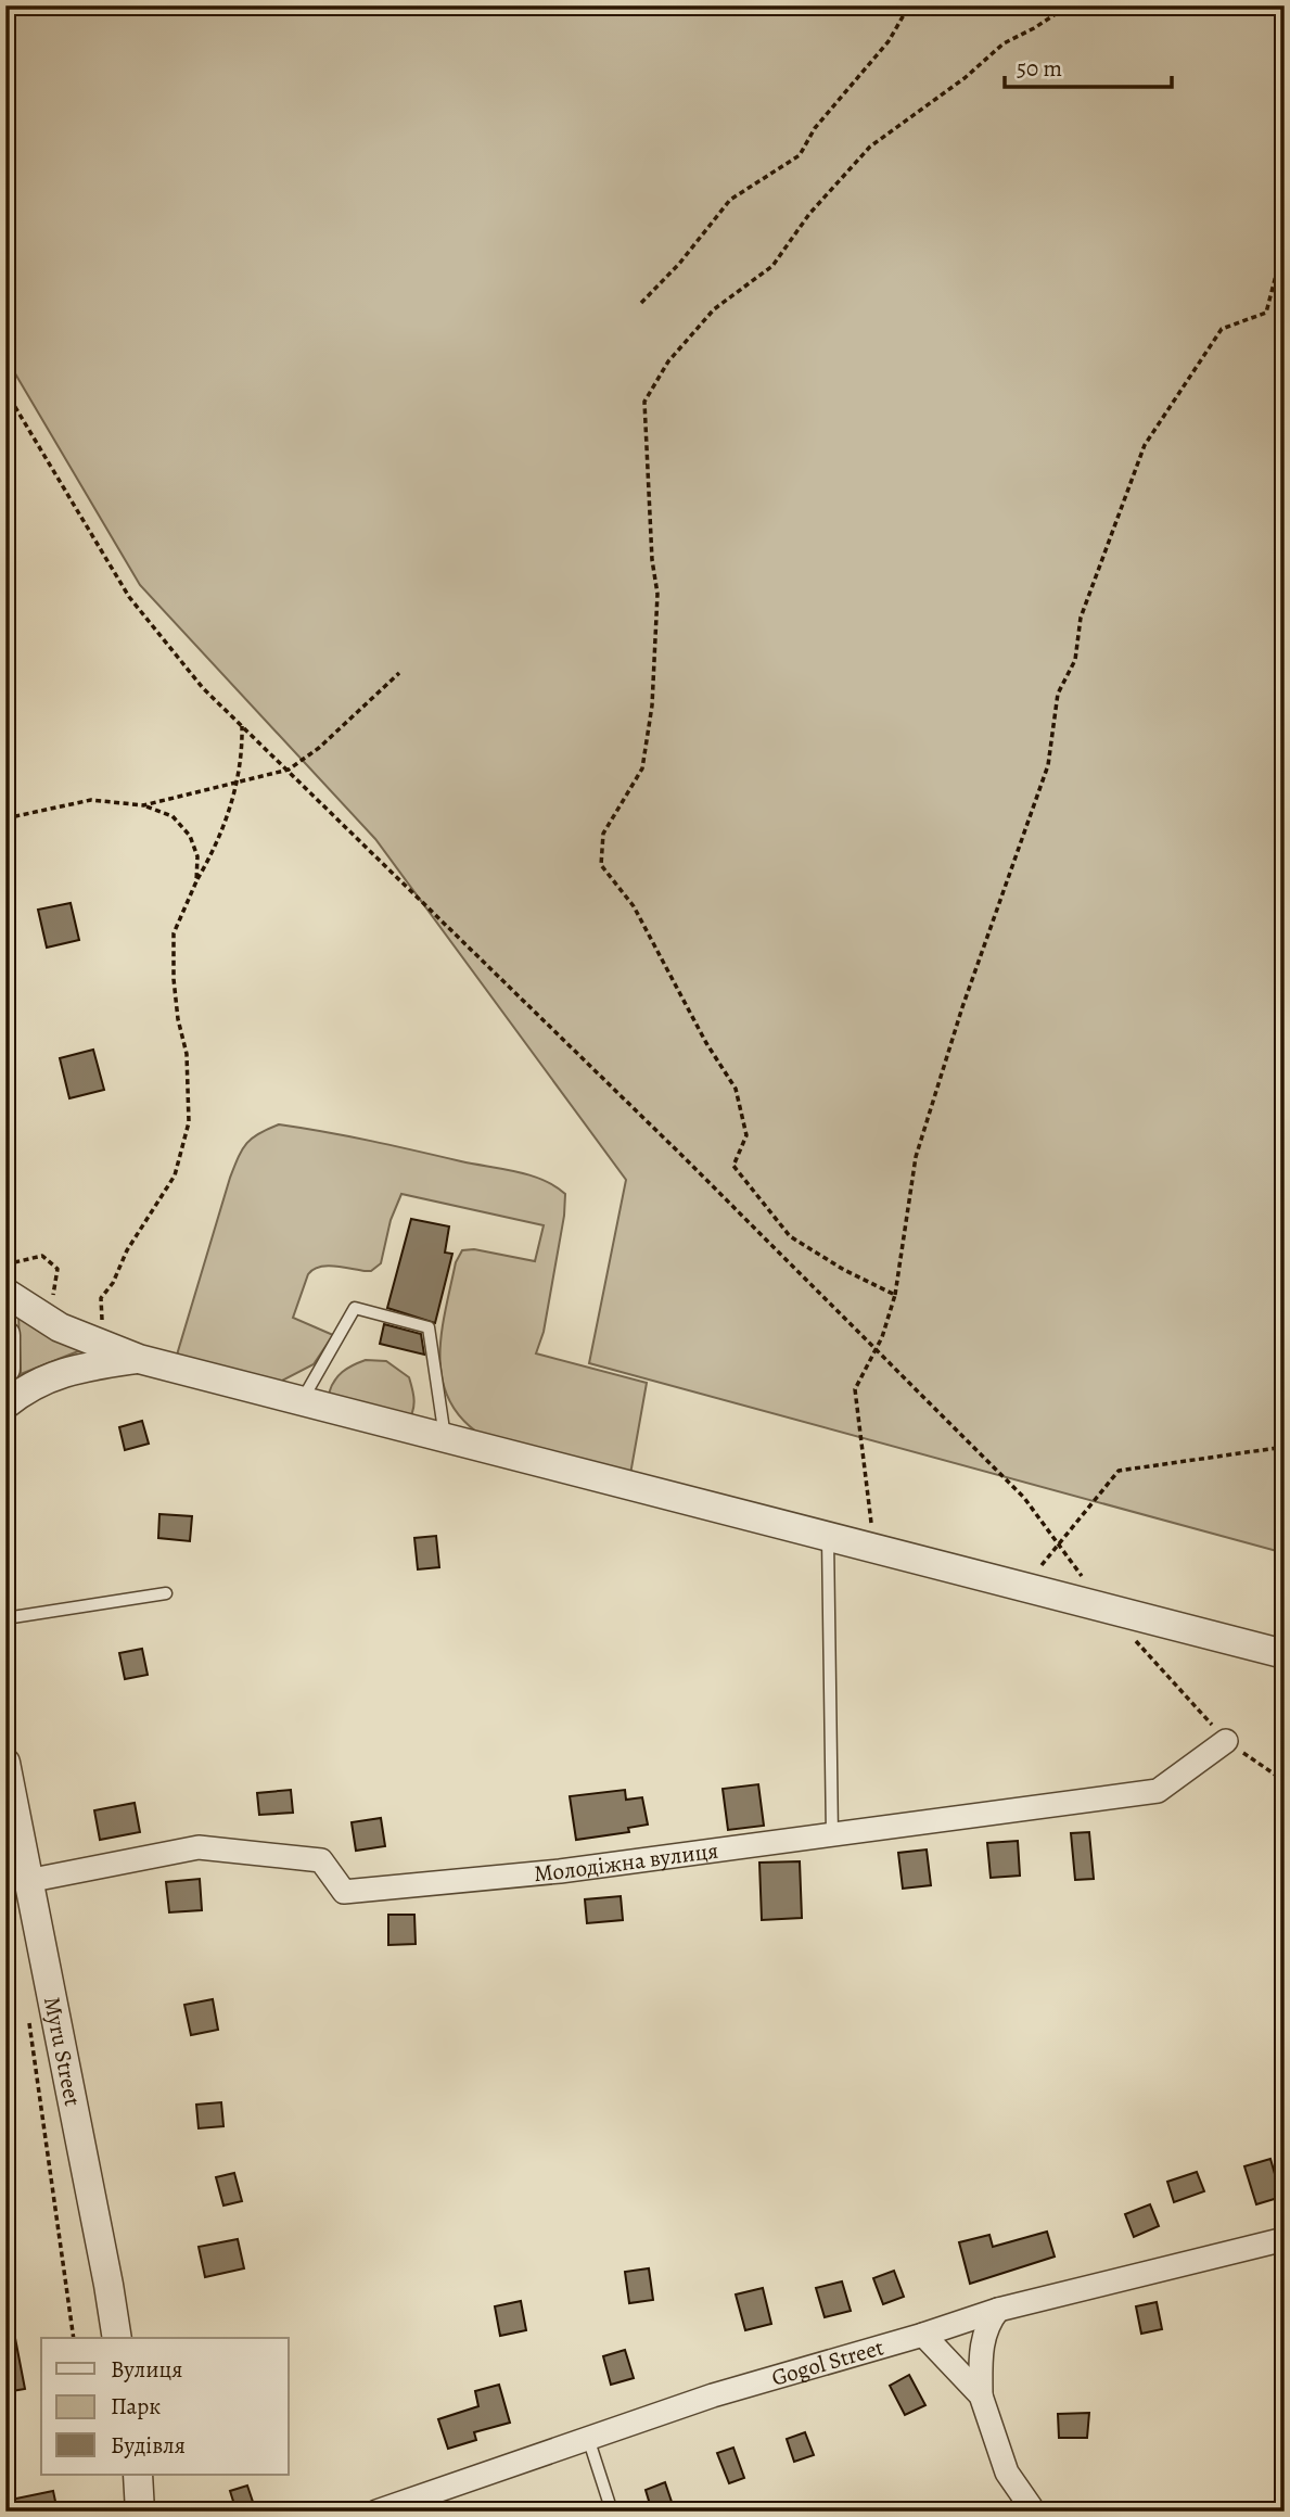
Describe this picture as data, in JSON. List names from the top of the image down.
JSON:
{
  "streets": {
    "street": ["Молодіжна вулиця", "Myru Street", "Gogol Street"]
  },
  "crossings": [
    ["Молодіжна вулиця", "Myru Street"]
  ],
  "legend": ["Вулиця", "Парк", "Будівля"],
  "scale_bar": "50 m"
}
